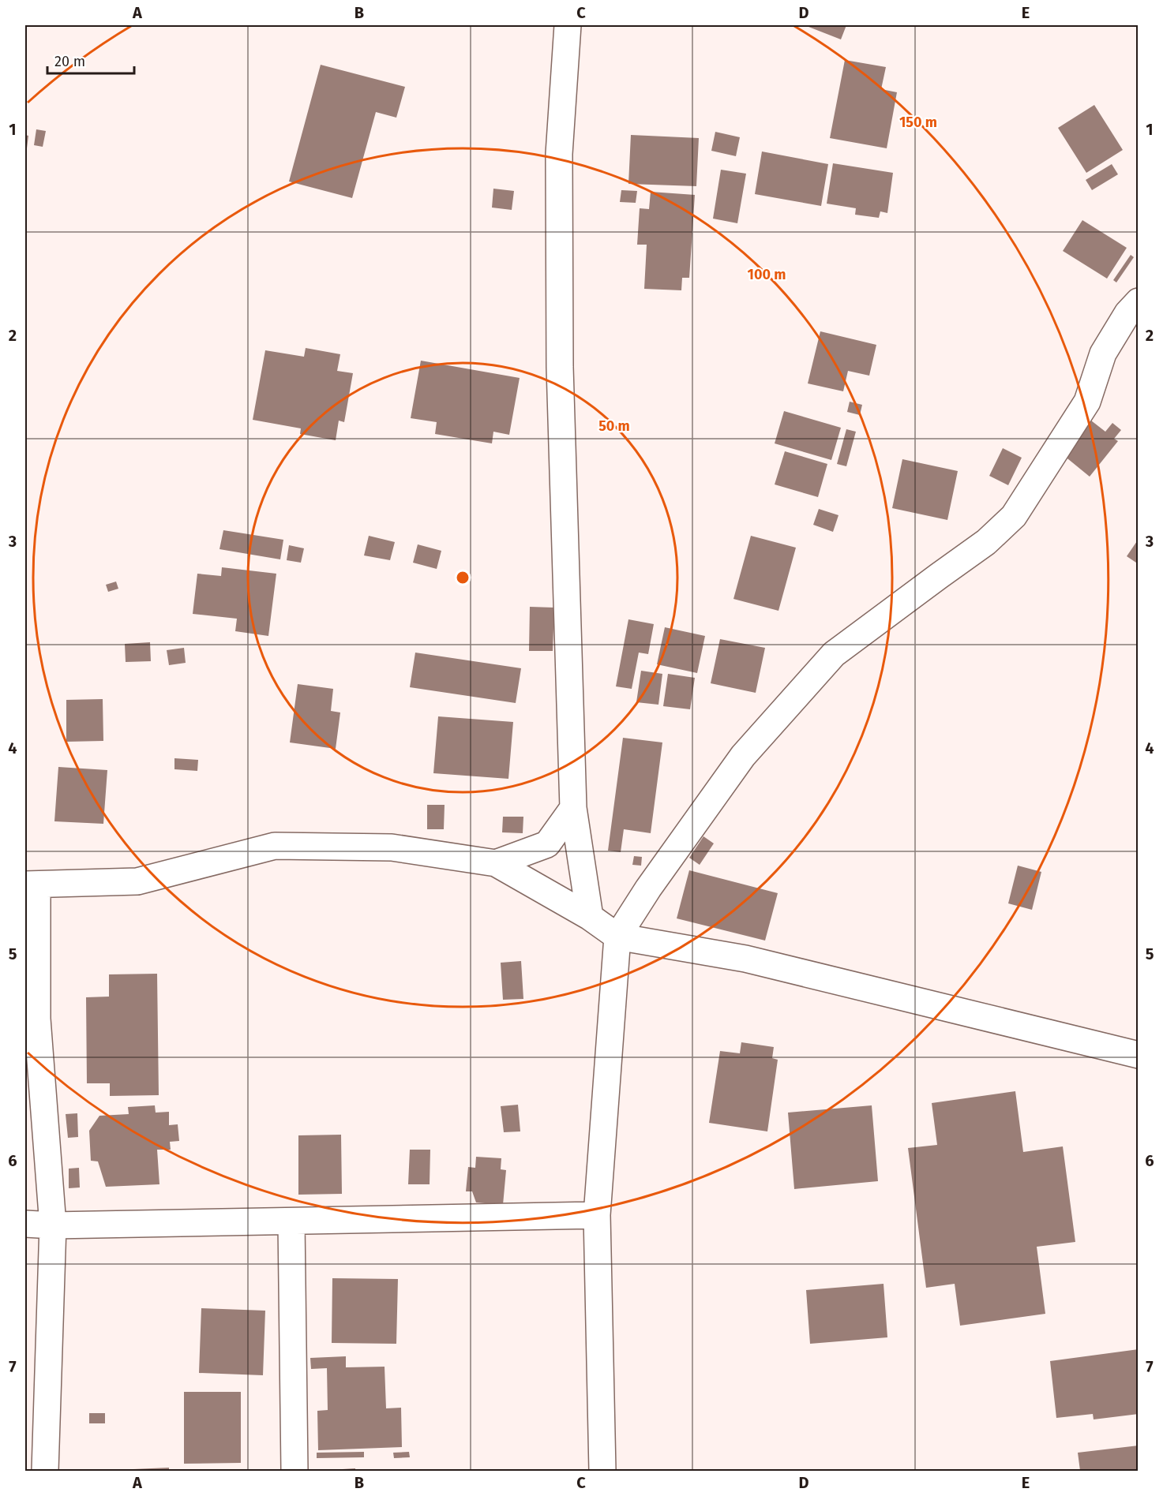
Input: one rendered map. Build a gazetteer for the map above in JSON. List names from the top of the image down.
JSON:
{
  "scale_bar": "20 m",
  "grid": {
    "columns": [
      "A",
      "B",
      "C",
      "D",
      "E"
    ],
    "rows": [
      "1",
      "2",
      "3",
      "4",
      "5",
      "6",
      "7"
    ]
  },
  "rings": ["150 m", "100 m", "50 m"]
}
